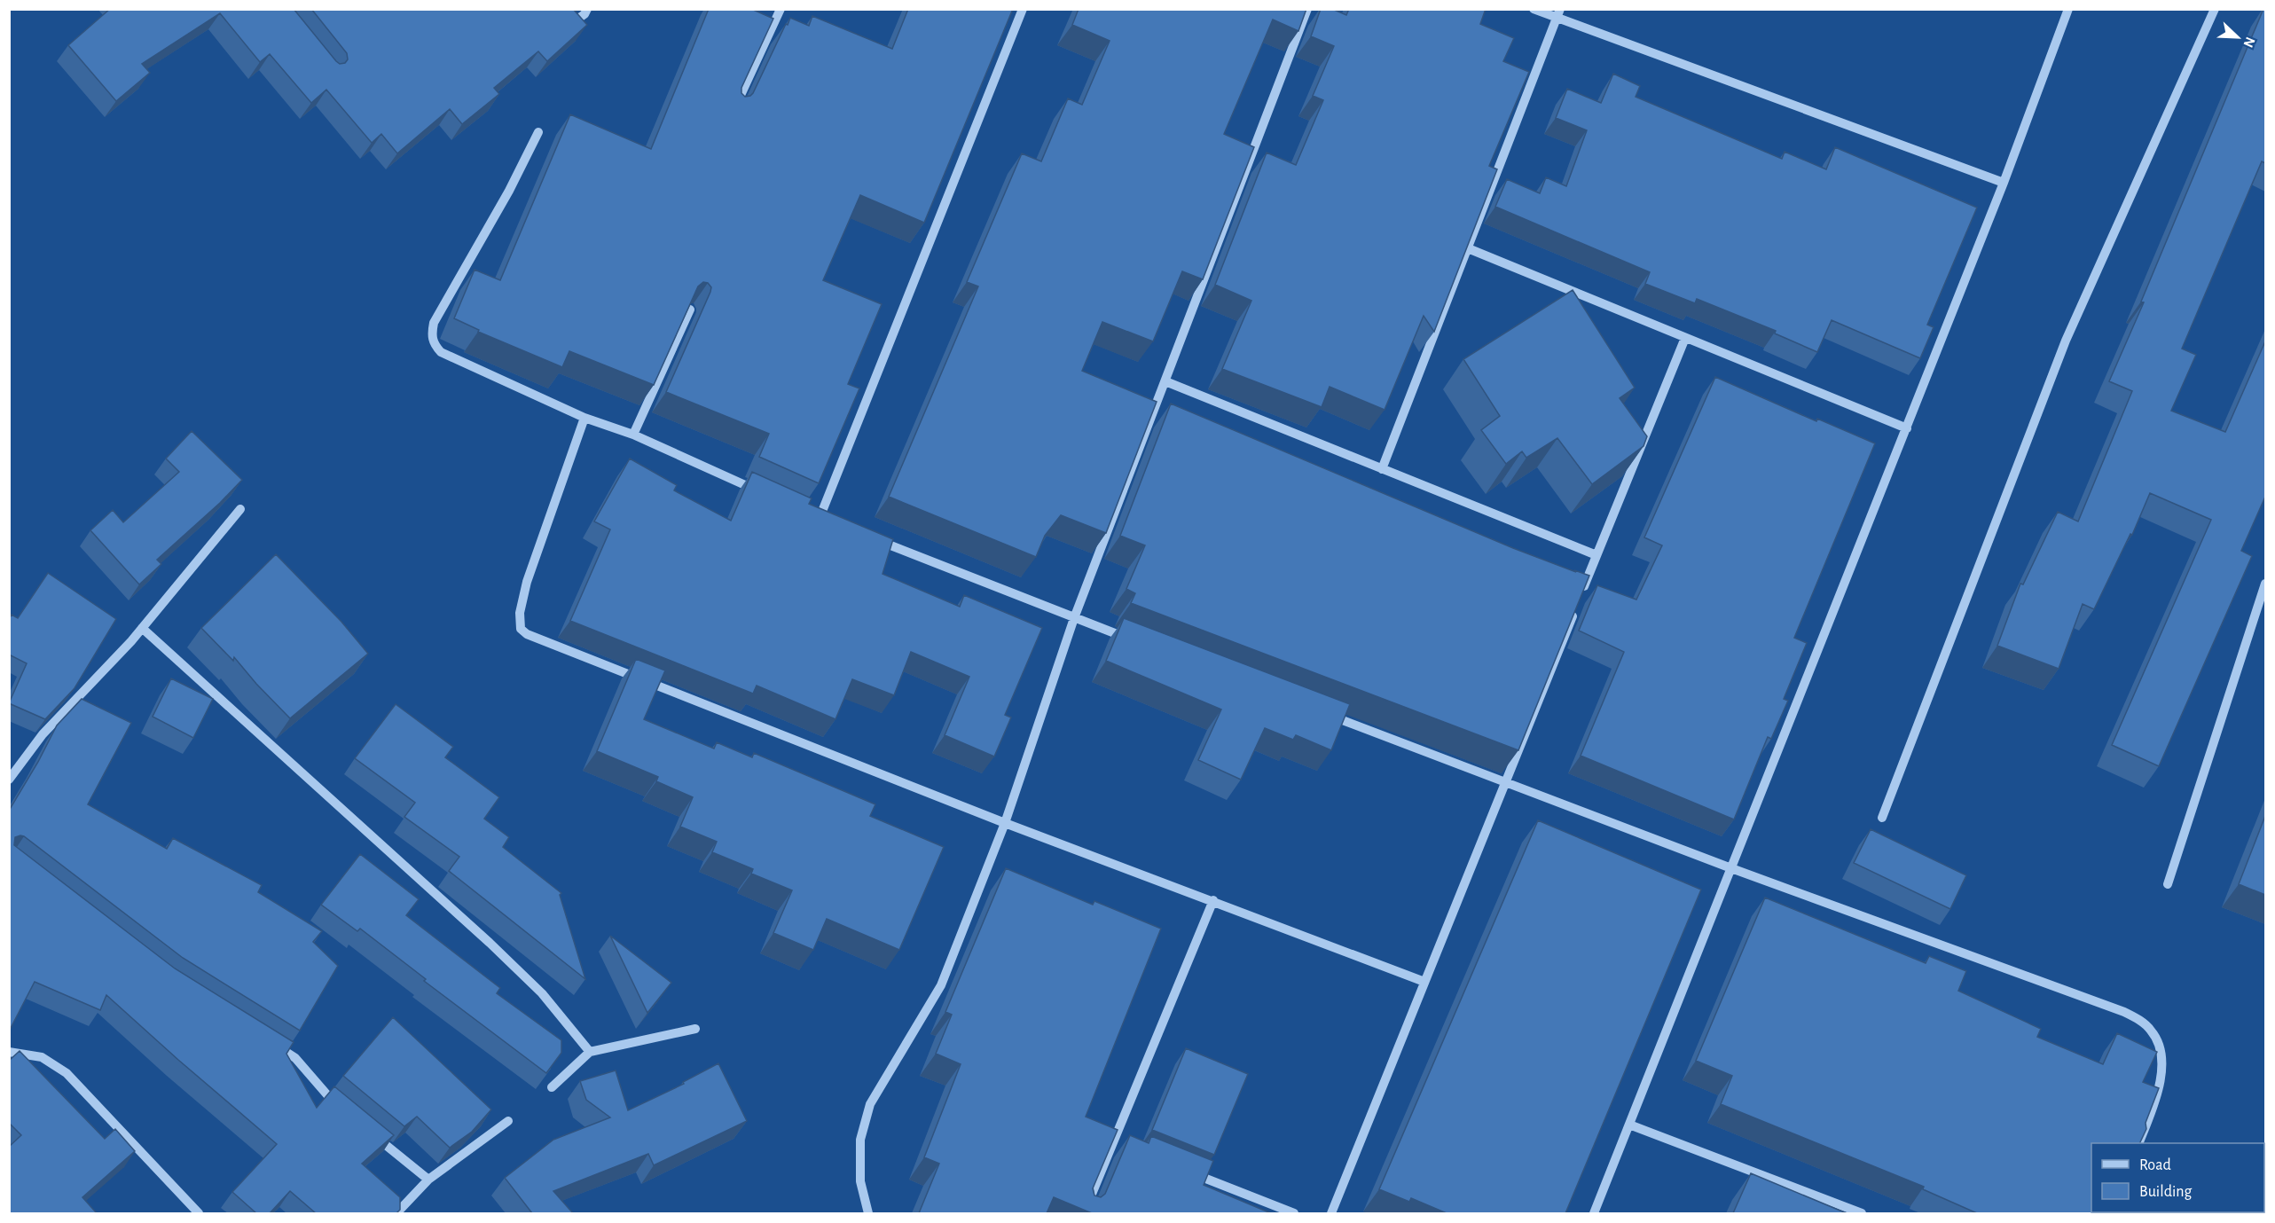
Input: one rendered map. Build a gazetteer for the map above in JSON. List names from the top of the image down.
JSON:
{
  "legend": ["Road", "Building"],
  "north": "bottom right"
}
